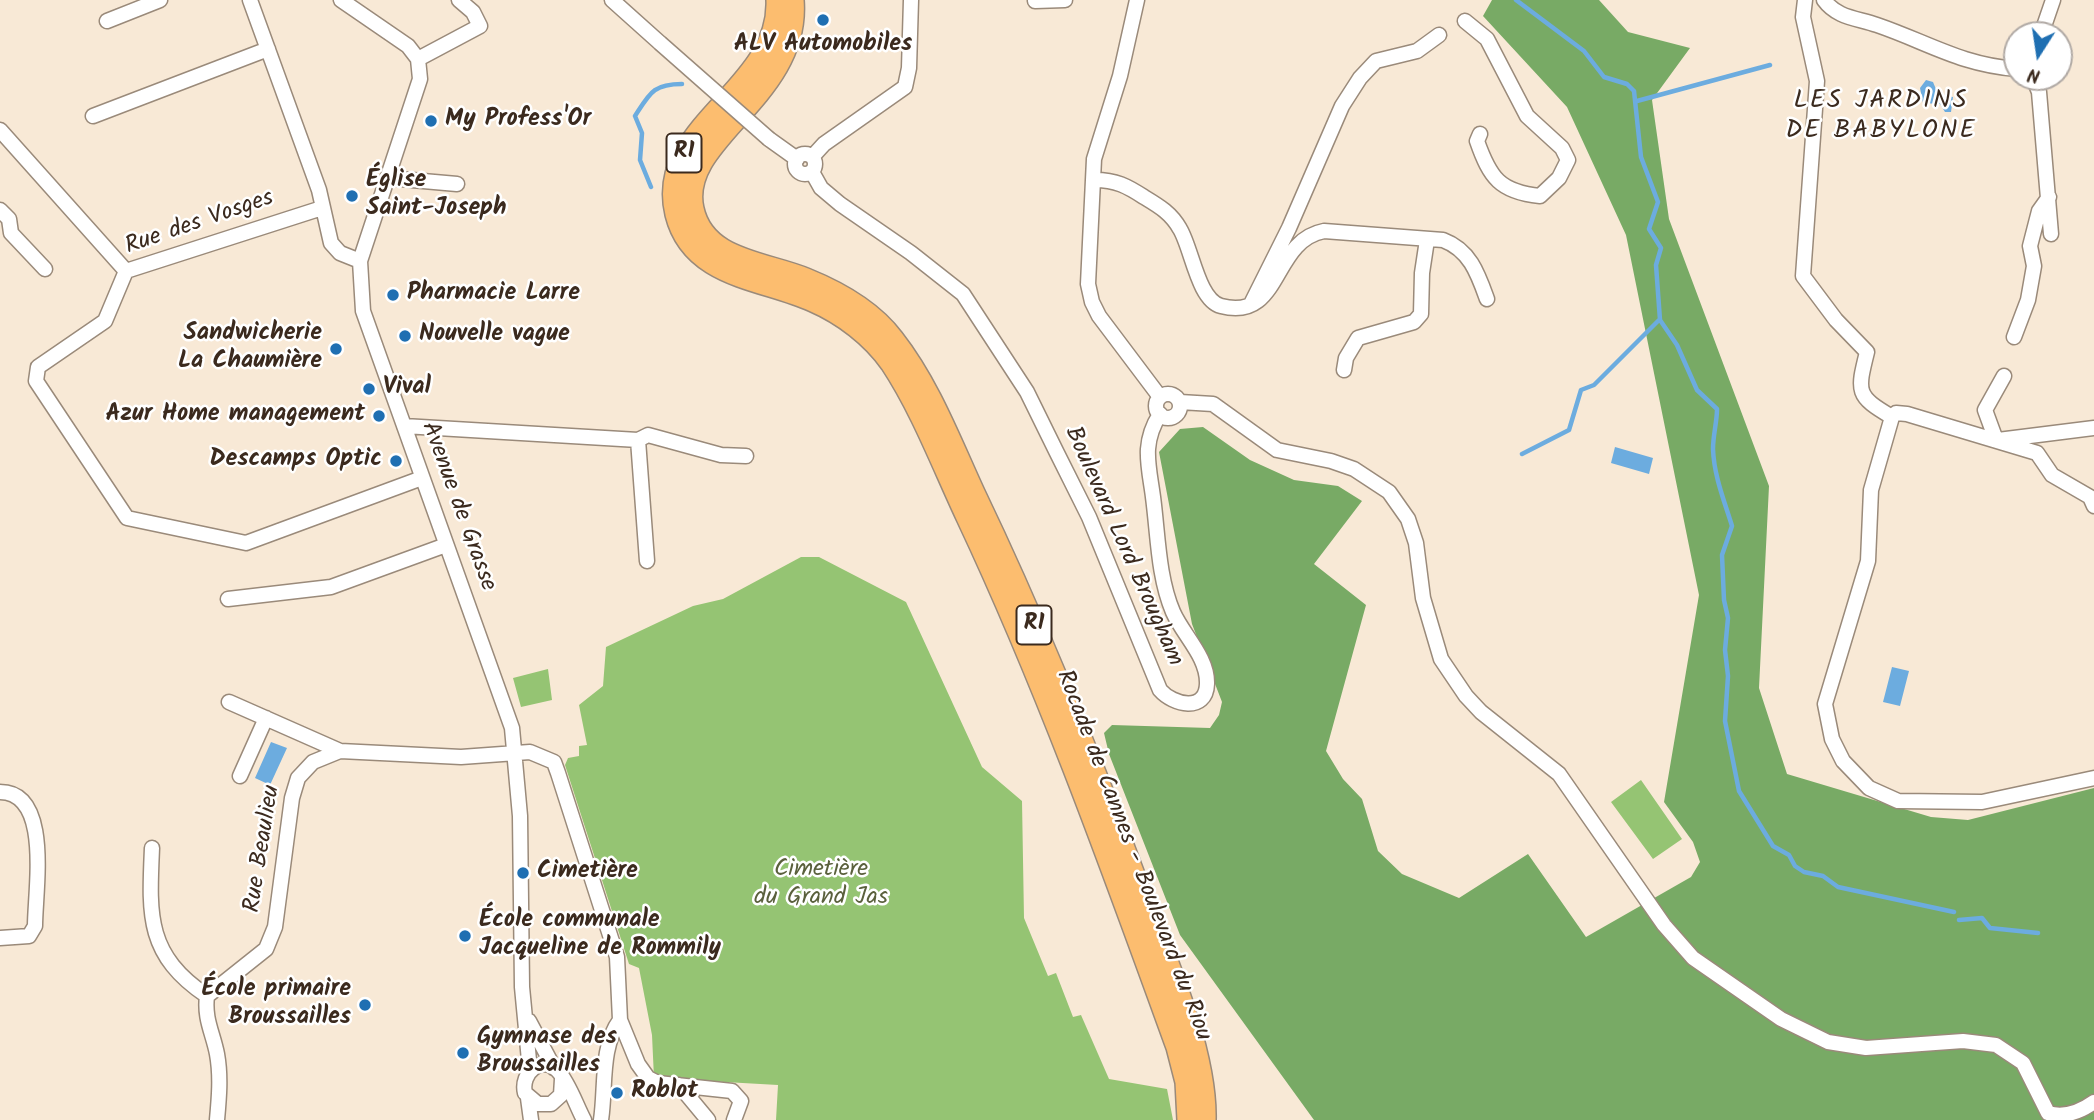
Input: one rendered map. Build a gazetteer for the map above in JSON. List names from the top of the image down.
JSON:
{
  "streets": {
    "highway": ["R1", "Rocade de Cannes - Boulevard du Riou"],
    "street": [
      "Rue des Vosges",
      "Avenue de Grasse",
      "Boulevard Lord Brougham",
      "Rue Beaulieu"
    ]
  },
  "crossings": [
    ["Rue des Vosges", "Avenue de Grasse"],
    ["Avenue de Grasse", "Rue Beaulieu"]
  ],
  "districts": ["LES JARDINS DE BABYLONE"],
  "parks": ["Cimetière du Grand Jas"],
  "places": [
    "ALV Automobiles",
    "My Profess'Or",
    "Église Saint-Joseph",
    "Pharmacie Larre",
    "Nouvelle vague",
    "Sandwicherie La Chaumière",
    "Vival",
    "Azur Home management",
    "Descamps Optic",
    "Cimetière",
    "École communale Jacqueline de Rommily",
    "École primaire Broussailles",
    "Gymnase des Broussailles",
    "Roblot"
  ],
  "north": "bottom"
}
